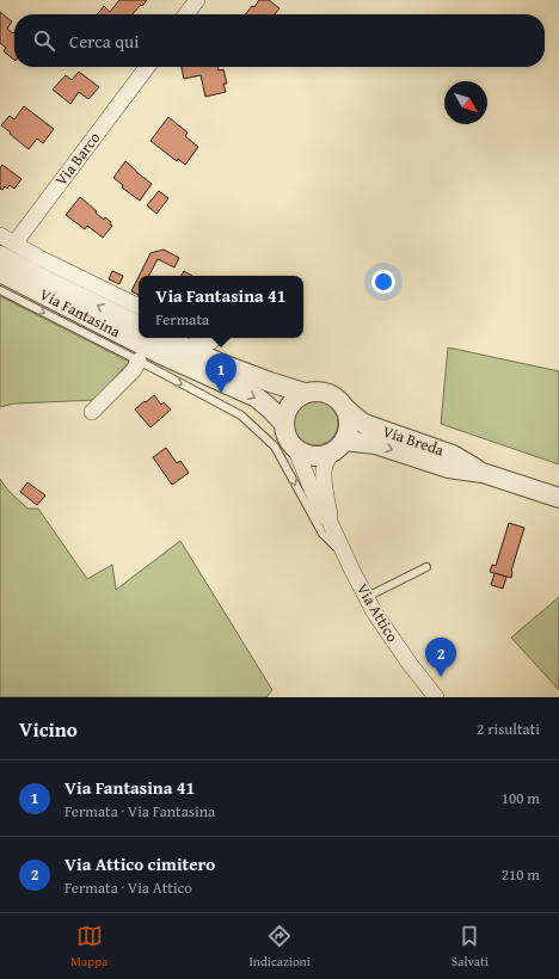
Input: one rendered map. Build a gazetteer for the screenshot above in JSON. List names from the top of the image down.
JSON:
{
  "streets": {
    "street": [
      "Via Barco",
      "Via Fantasina",
      "Via Breda",
      "Via Attico"
    ]
  },
  "crossings": [
    ["Via Barco", "Via Fantasina"],
    ["Via Fantasina", "Via Breda"],
    ["Via Fantasina", "Via Attico"],
    ["Via Breda", "Via Attico"]
  ],
  "north": "bottom right",
  "page": {
    "search": "Cerca qui",
    "popup": ["Via Fantasina 41", "Fermata"],
    "pins": ["1", "2"],
    "heading": ["Vicino", "2 risultati"],
    "list": [
      {
        "mark": "1",
        "name": "Via Fantasina 41",
        "note": "Fermata · Via Fantasina",
        "value": "100 m"
      },
      {
        "mark": "2",
        "name": "Via Attico cimitero",
        "note": "Fermata · Via Attico",
        "value": "210 m"
      }
    ],
    "nav": ["Mappa", "Indicazioni", "Salvati"]
  }
}
